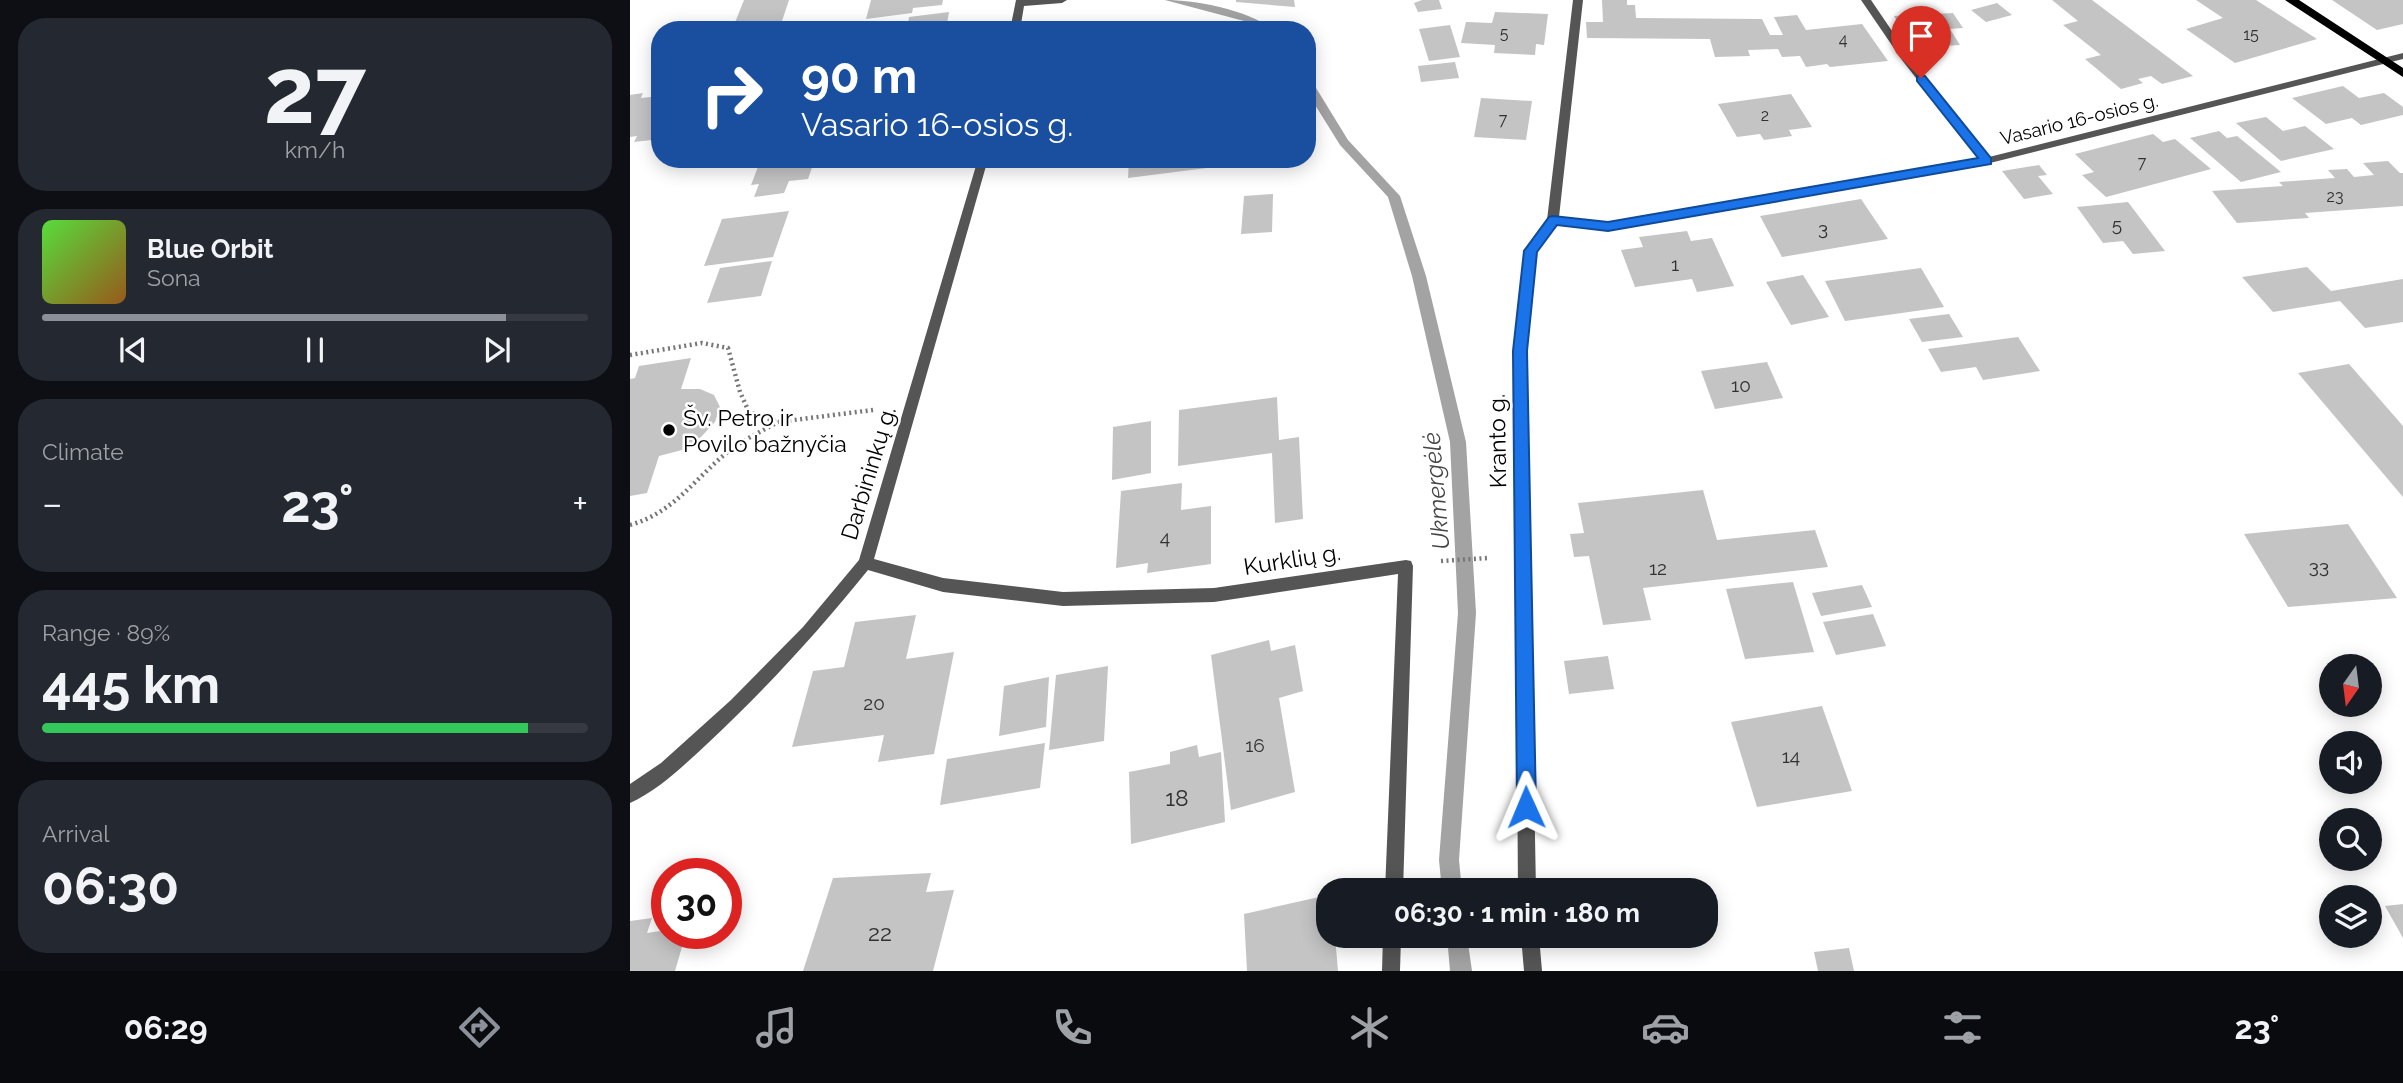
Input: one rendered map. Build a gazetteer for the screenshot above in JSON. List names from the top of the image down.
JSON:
{
  "streets": {
    "street": [
      "Vasario 16-osios g.",
      "Kranto g.",
      "Darbininkų g.",
      "Kurklių g."
    ]
  },
  "crossings": [
    ["Vasario 16-osios g.", "Kranto g."],
    ["Darbininkų g.", "Kurklių g."]
  ],
  "water": ["Ukmergėlė"],
  "places": ["Šv. Petro ir Povilo bažnyčia"],
  "house_numbers": [
    "5",
    "15",
    "4",
    "2",
    "7",
    "7",
    "23",
    "5",
    "3",
    "1",
    "10",
    "4",
    "33",
    "12",
    "20",
    "16",
    "14",
    "18",
    "22"
  ],
  "north": "bottom",
  "page": {
    "tile": [
      ["27", "km/h"],
      "Climate",
      ["Range · 89%", "445 km"],
      ["Arrival", "06:30"]
    ],
    "turn": ["90 m", "Vasario 16-osios g."],
    "song": ["Blue Orbit", "Sona"],
    "heat": ["−", "23°", "+"],
    "limit": "30",
    "trip": "06:30 · 1 min · 180 m",
    "tabs": ["06:29", "23°"]
  }
}
